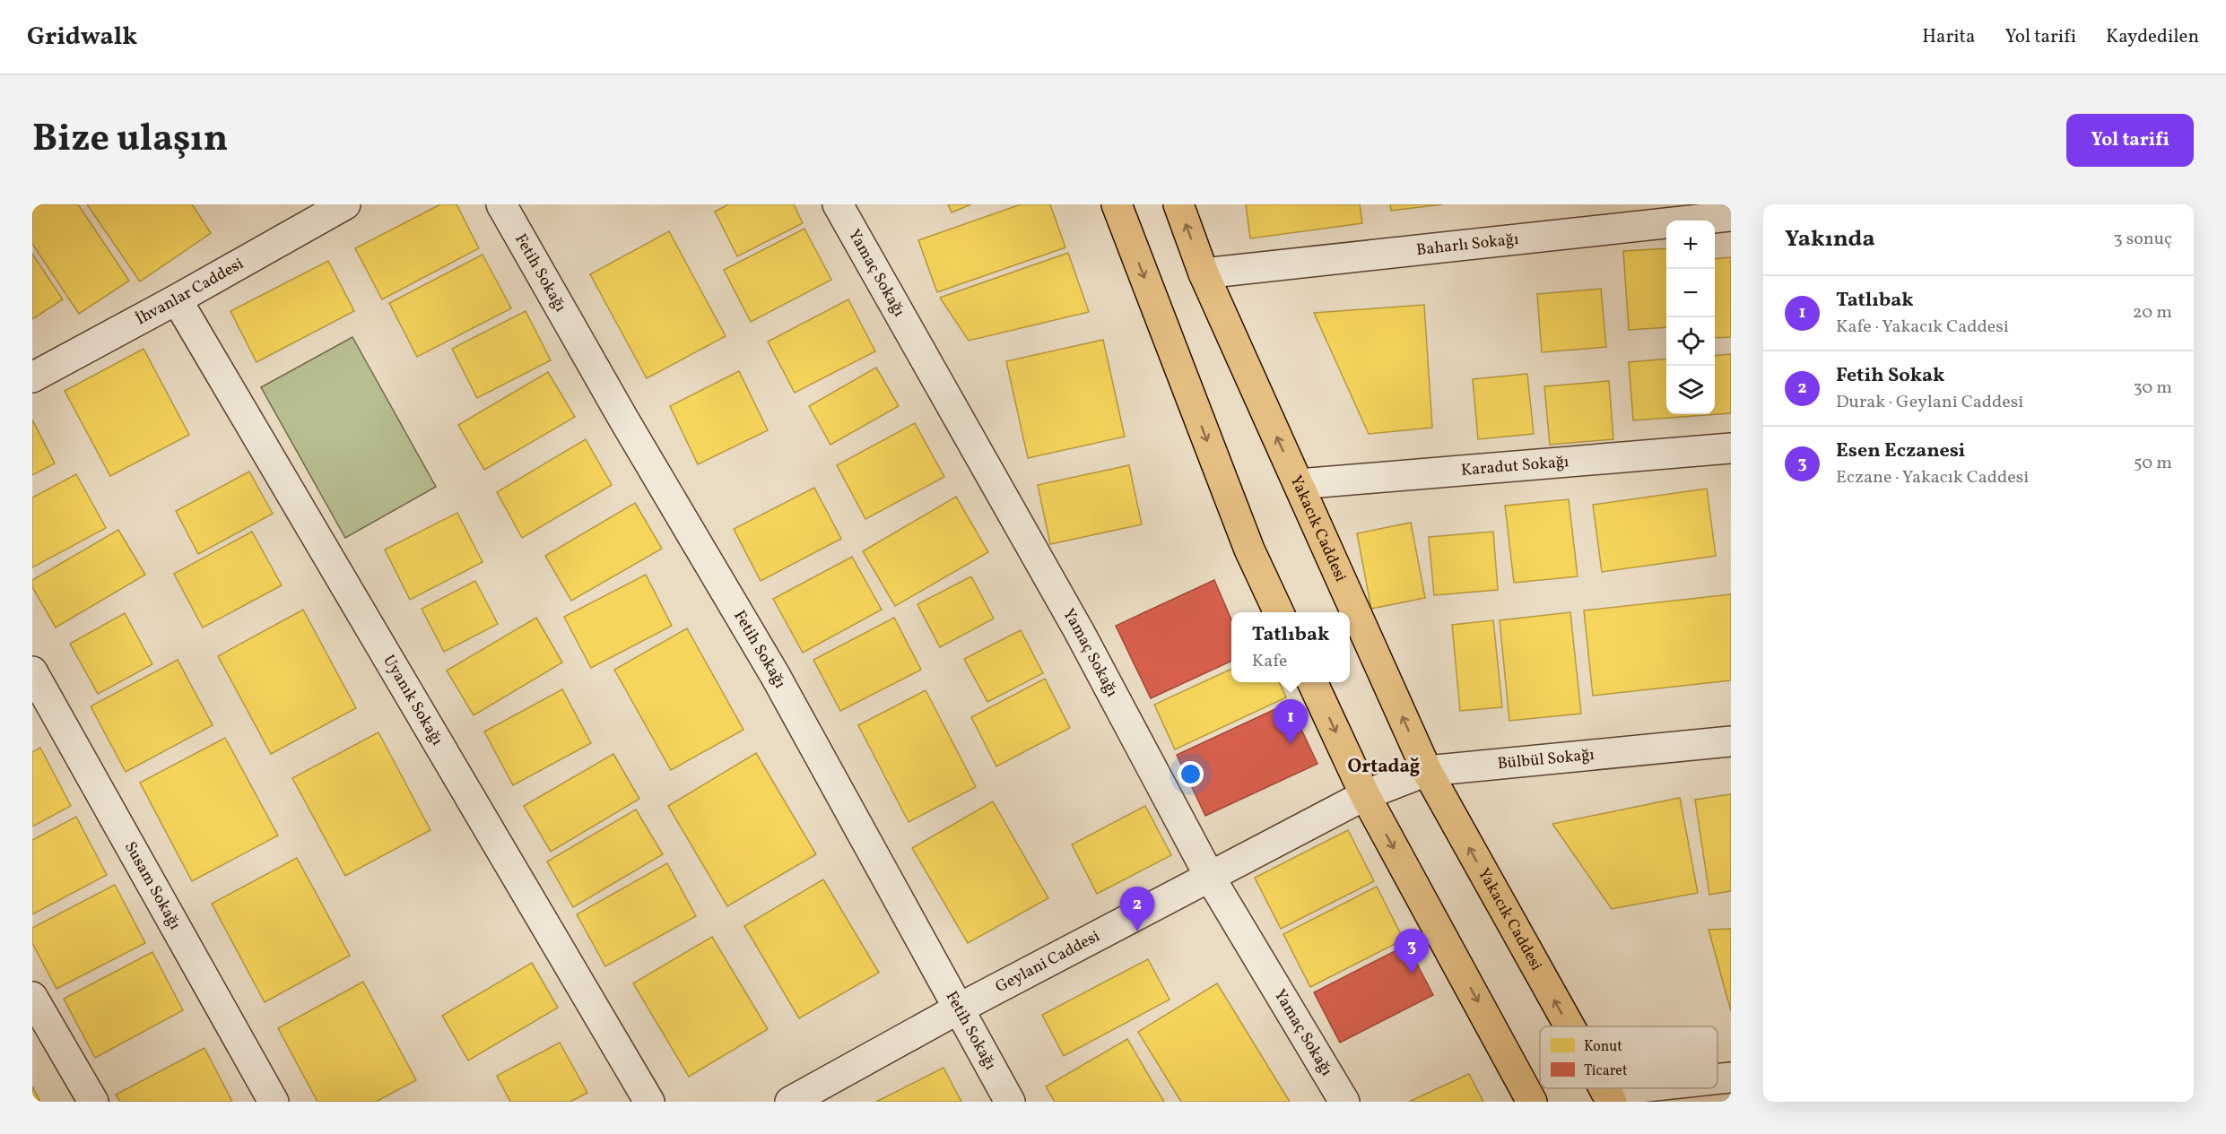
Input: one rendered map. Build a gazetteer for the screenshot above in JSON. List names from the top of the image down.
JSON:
{
  "streets": {
    "main road": ["Yakacık Caddesi"],
    "street": [
      "Baharlı Sokağı",
      "Yamaç Sokağı",
      "Fetih Sokağı",
      "İhvanlar Caddesi",
      "Karadut Sokağı",
      "Uyanık Sokağı",
      "Bülbül Sokağı",
      "Susam Sokağı",
      "Geylani Caddesi"
    ]
  },
  "crossings": [
    ["Baharlı Sokağı", "Yakacık Caddesi"],
    ["Yamaç Sokağı", "Geylani Caddesi"],
    ["Fetih Sokağı", "Geylani Caddesi"],
    ["İhvanlar Caddesi", "Uyanık Sokağı"],
    ["Karadut Sokağı", "Yakacık Caddesi"],
    ["Yakacık Caddesi", "Bülbül Sokağı"],
    ["Bülbül Sokağı", "Geylani Caddesi"]
  ],
  "districts": ["Ortadağ"],
  "legend": ["Konut", "Ticaret"],
  "page": {
    "header": "Gridwalk",
    "nav": ["Harita", "Yol tarifi", "Kaydedilen"],
    "title": "Bize ulaşın",
    "buttons": "Yol tarifi",
    "heading": ["Yakında", "3 sonuç"],
    "map_buttons": ["+", "−"],
    "list": [
      {
        "mark": "1",
        "name": "Tatlıbak",
        "note": "Kafe · Yakacık Caddesi",
        "value": "20 m"
      },
      {
        "mark": "2",
        "name": "Fetih Sokak",
        "note": "Durak · Geylani Caddesi",
        "value": "30 m"
      },
      {
        "mark": "3",
        "name": "Esen Eczanesi",
        "note": "Eczane · Yakacık Caddesi",
        "value": "50 m"
      }
    ],
    "popup": ["Tatlıbak", "Kafe"],
    "pins": ["1", "2", "3"]
  }
}
